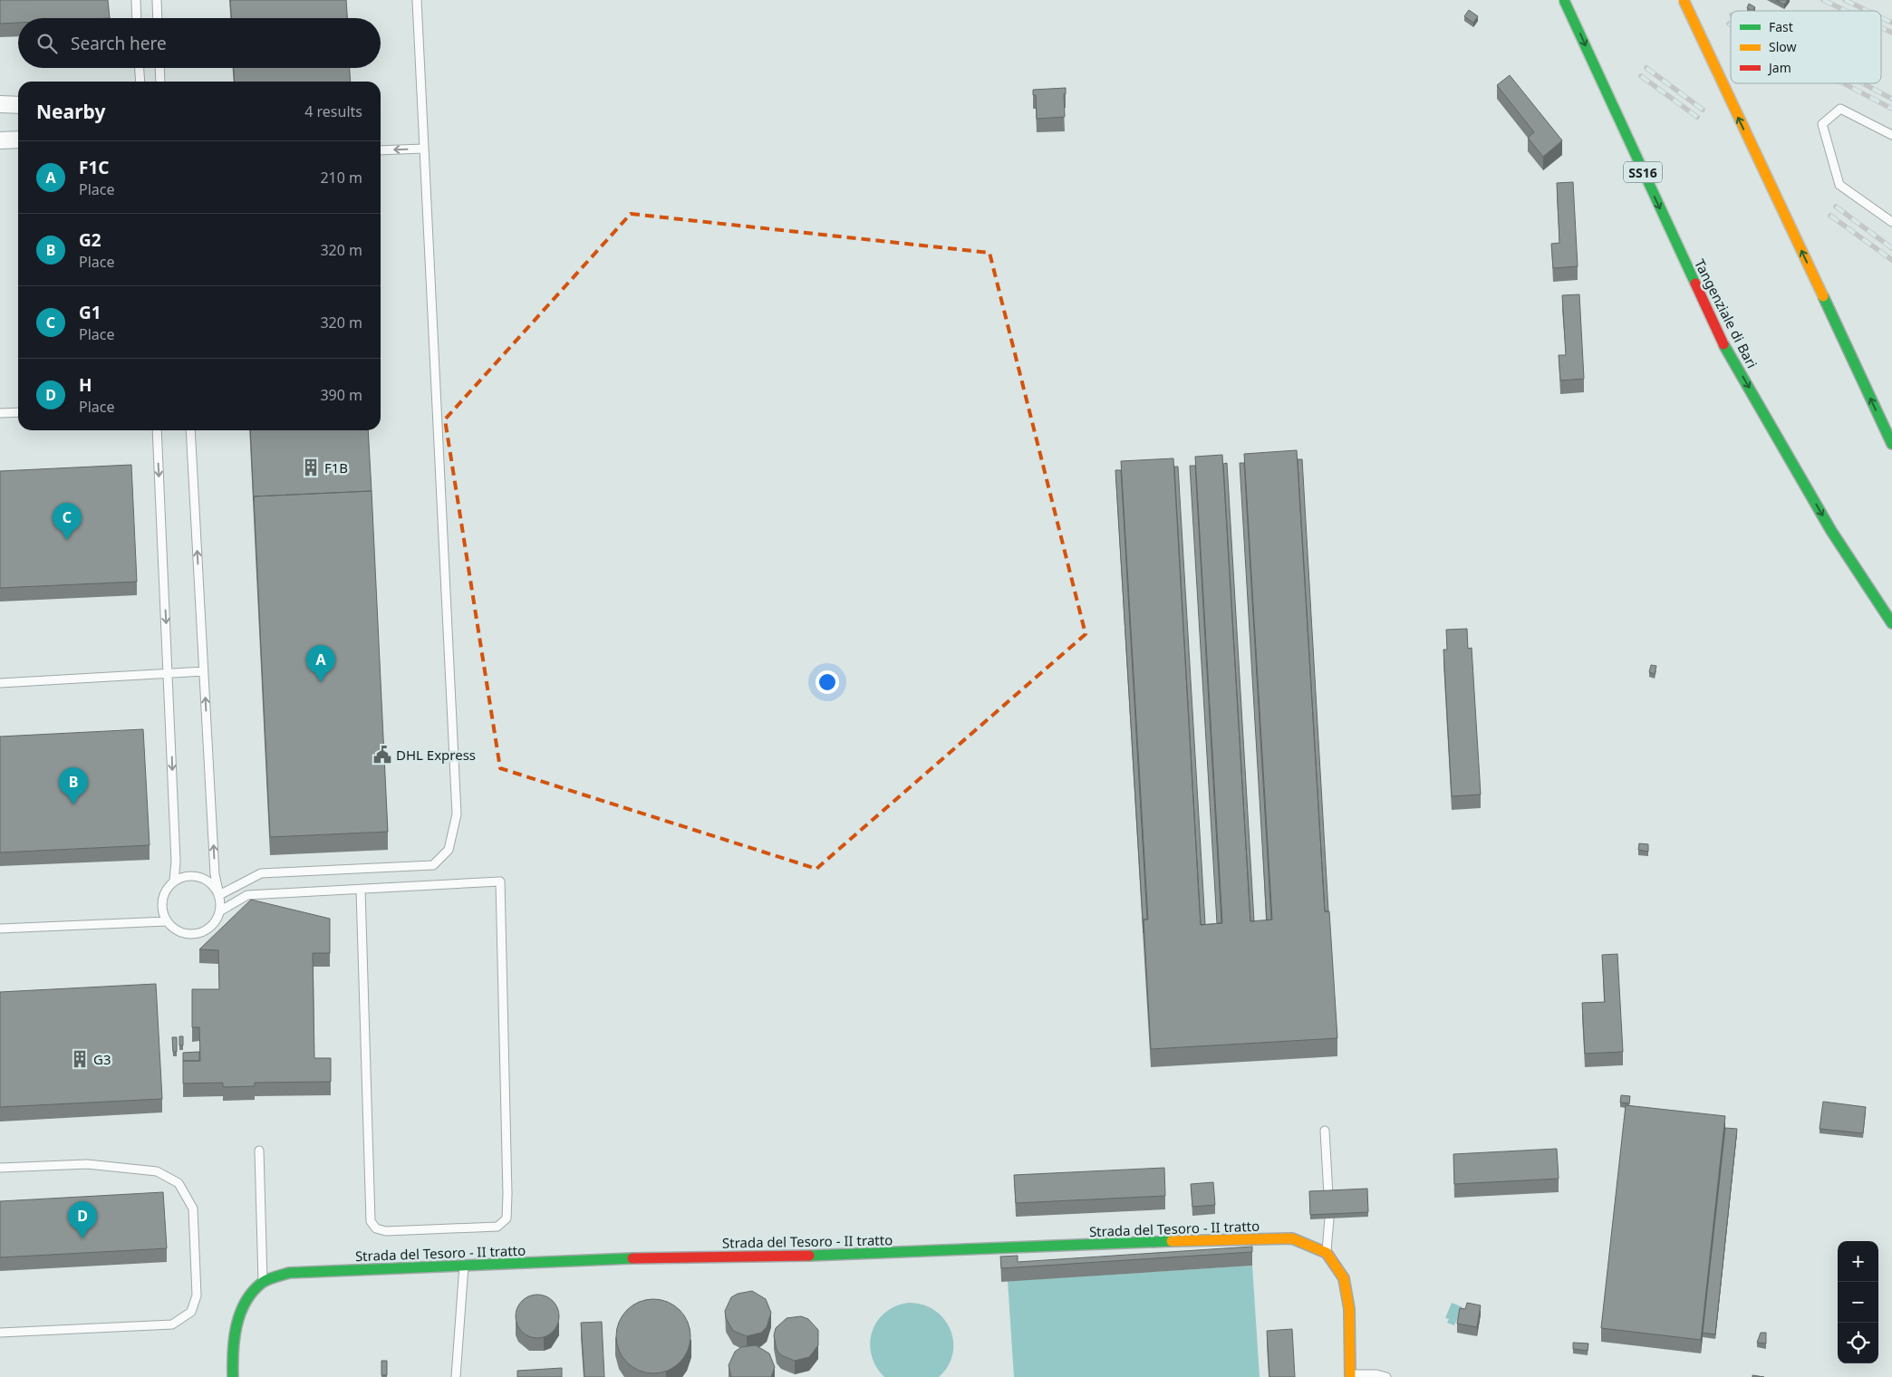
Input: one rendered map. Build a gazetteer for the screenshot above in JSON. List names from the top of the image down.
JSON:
{
  "streets": {
    "main road": ["SS16", "Tangenziale di Bari", "Strada del Tesoro - II tratto"]
  },
  "one_way": ["Tangenziale di Bari"],
  "places": {
    "building": ["F1B", "G3"],
    "public building": ["DHL Express"]
  },
  "legend": ["Fast", "Slow", "Jam"],
  "page": {
    "search": "Search here",
    "heading": ["Nearby", "4 results"],
    "list": [
      {
        "mark": "A",
        "name": "F1C",
        "note": "Place",
        "value": "210 m"
      },
      {
        "mark": "B",
        "name": "G2",
        "note": "Place",
        "value": "320 m"
      },
      {
        "mark": "C",
        "name": "G1",
        "note": "Place",
        "value": "320 m"
      },
      {
        "mark": "D",
        "name": "H",
        "note": "Place",
        "value": "390 m"
      }
    ],
    "pins": [
      "C",
      "A",
      "B",
      "D"
    ],
    "map_buttons": ["+", "−"]
  }
}
